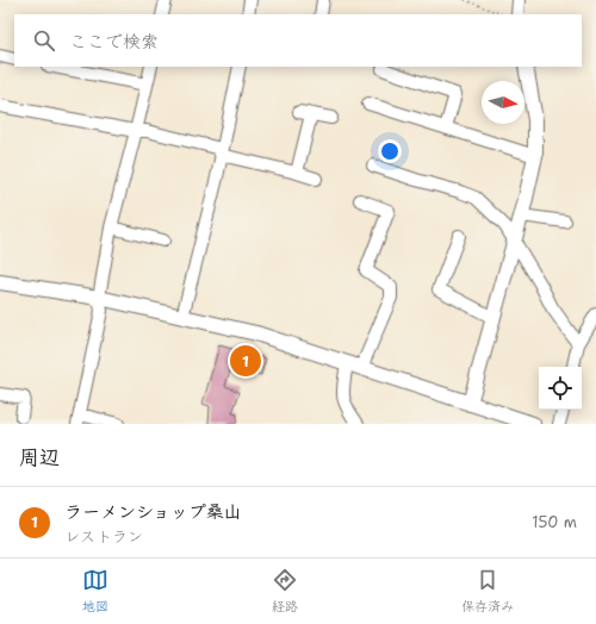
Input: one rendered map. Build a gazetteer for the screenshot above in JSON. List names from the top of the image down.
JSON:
{
  "north": "right",
  "page": {
    "search": "ここで検索",
    "pins": "1",
    "heading": "周辺",
    "list": [
      {
        "mark": "1",
        "name": "ラーメンショップ桑山",
        "note": "レストラン",
        "value": "150 m"
      }
    ],
    "nav": ["地図", "経路", "保存済み"]
  }
}
